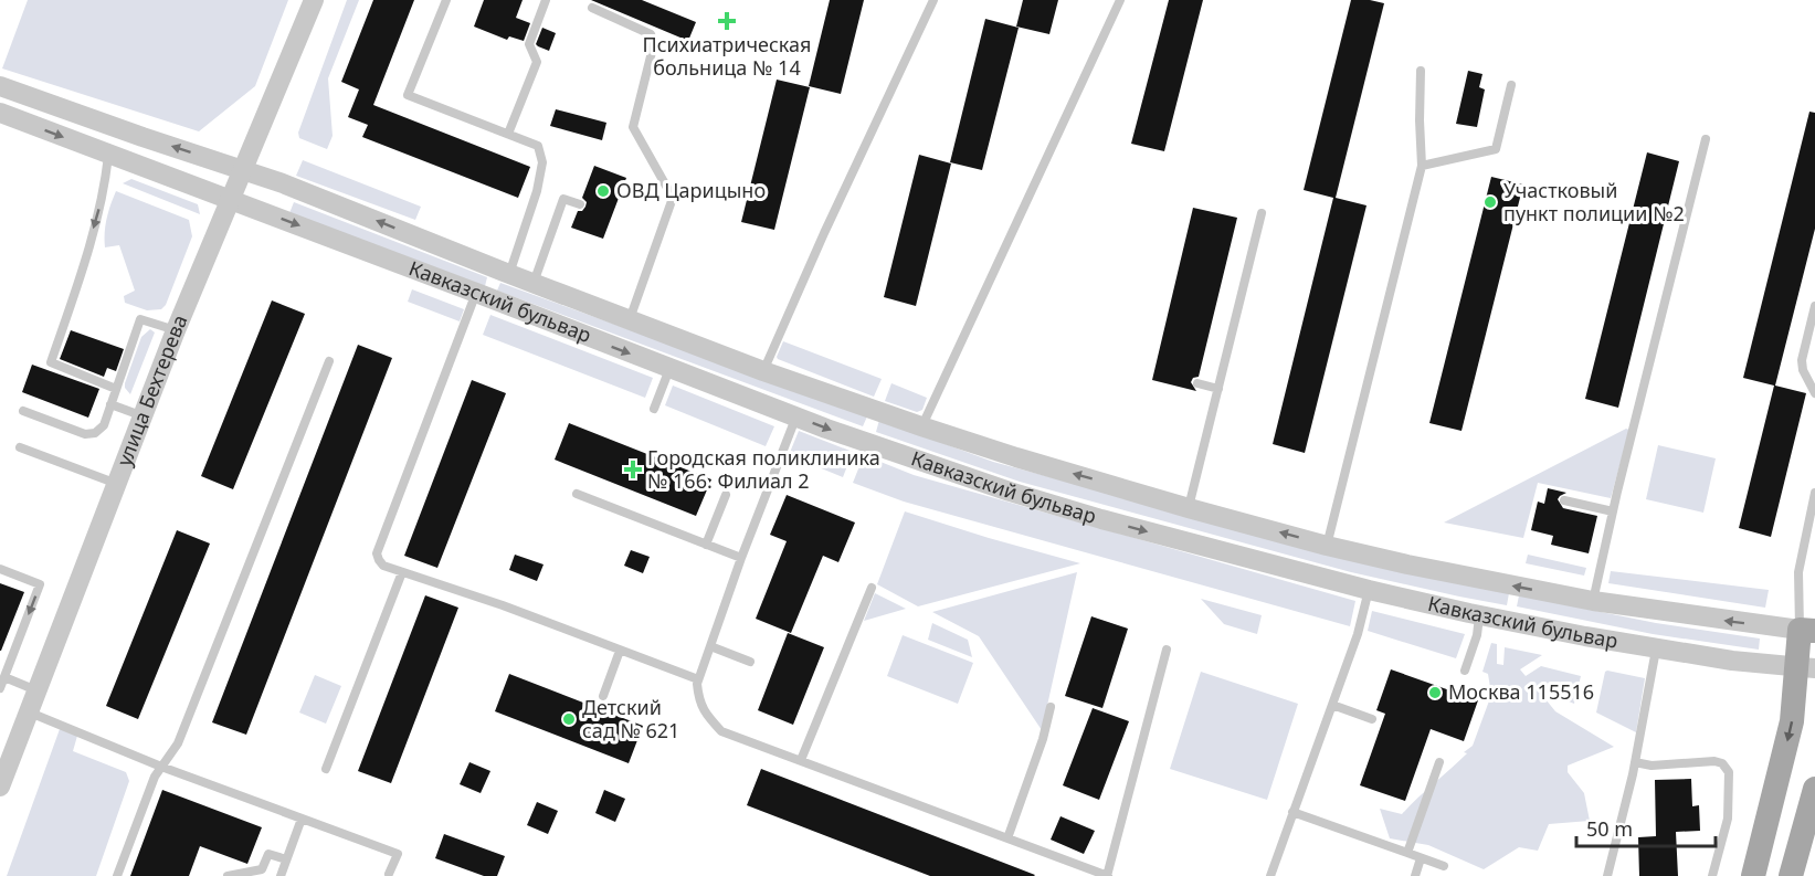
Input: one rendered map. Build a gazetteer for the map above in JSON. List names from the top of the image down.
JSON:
{
  "streets": {
    "street": ["Кавказский бульвар", "улица Бехтерева"]
  },
  "crossings": [
    ["Кавказский бульвар", "улица Бехтерева"]
  ],
  "places": {
    "health": ["Психиатрическая больница № 14", "Городская поликлиника № 166. Филиал 2"],
    "other": [
      "ОВД Царицыно",
      "Участковый пункт полиции №2",
      "Москва 115516",
      "Детский сад № 621"
    ]
  },
  "scale_bar": "50 m"
}
